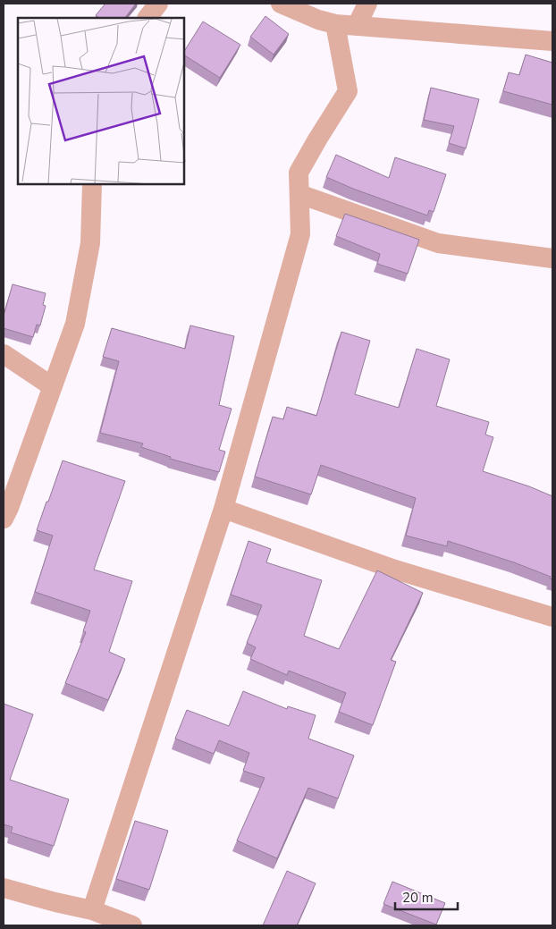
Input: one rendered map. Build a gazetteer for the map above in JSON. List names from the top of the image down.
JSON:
{
  "scale_bar": "20 m"
}
